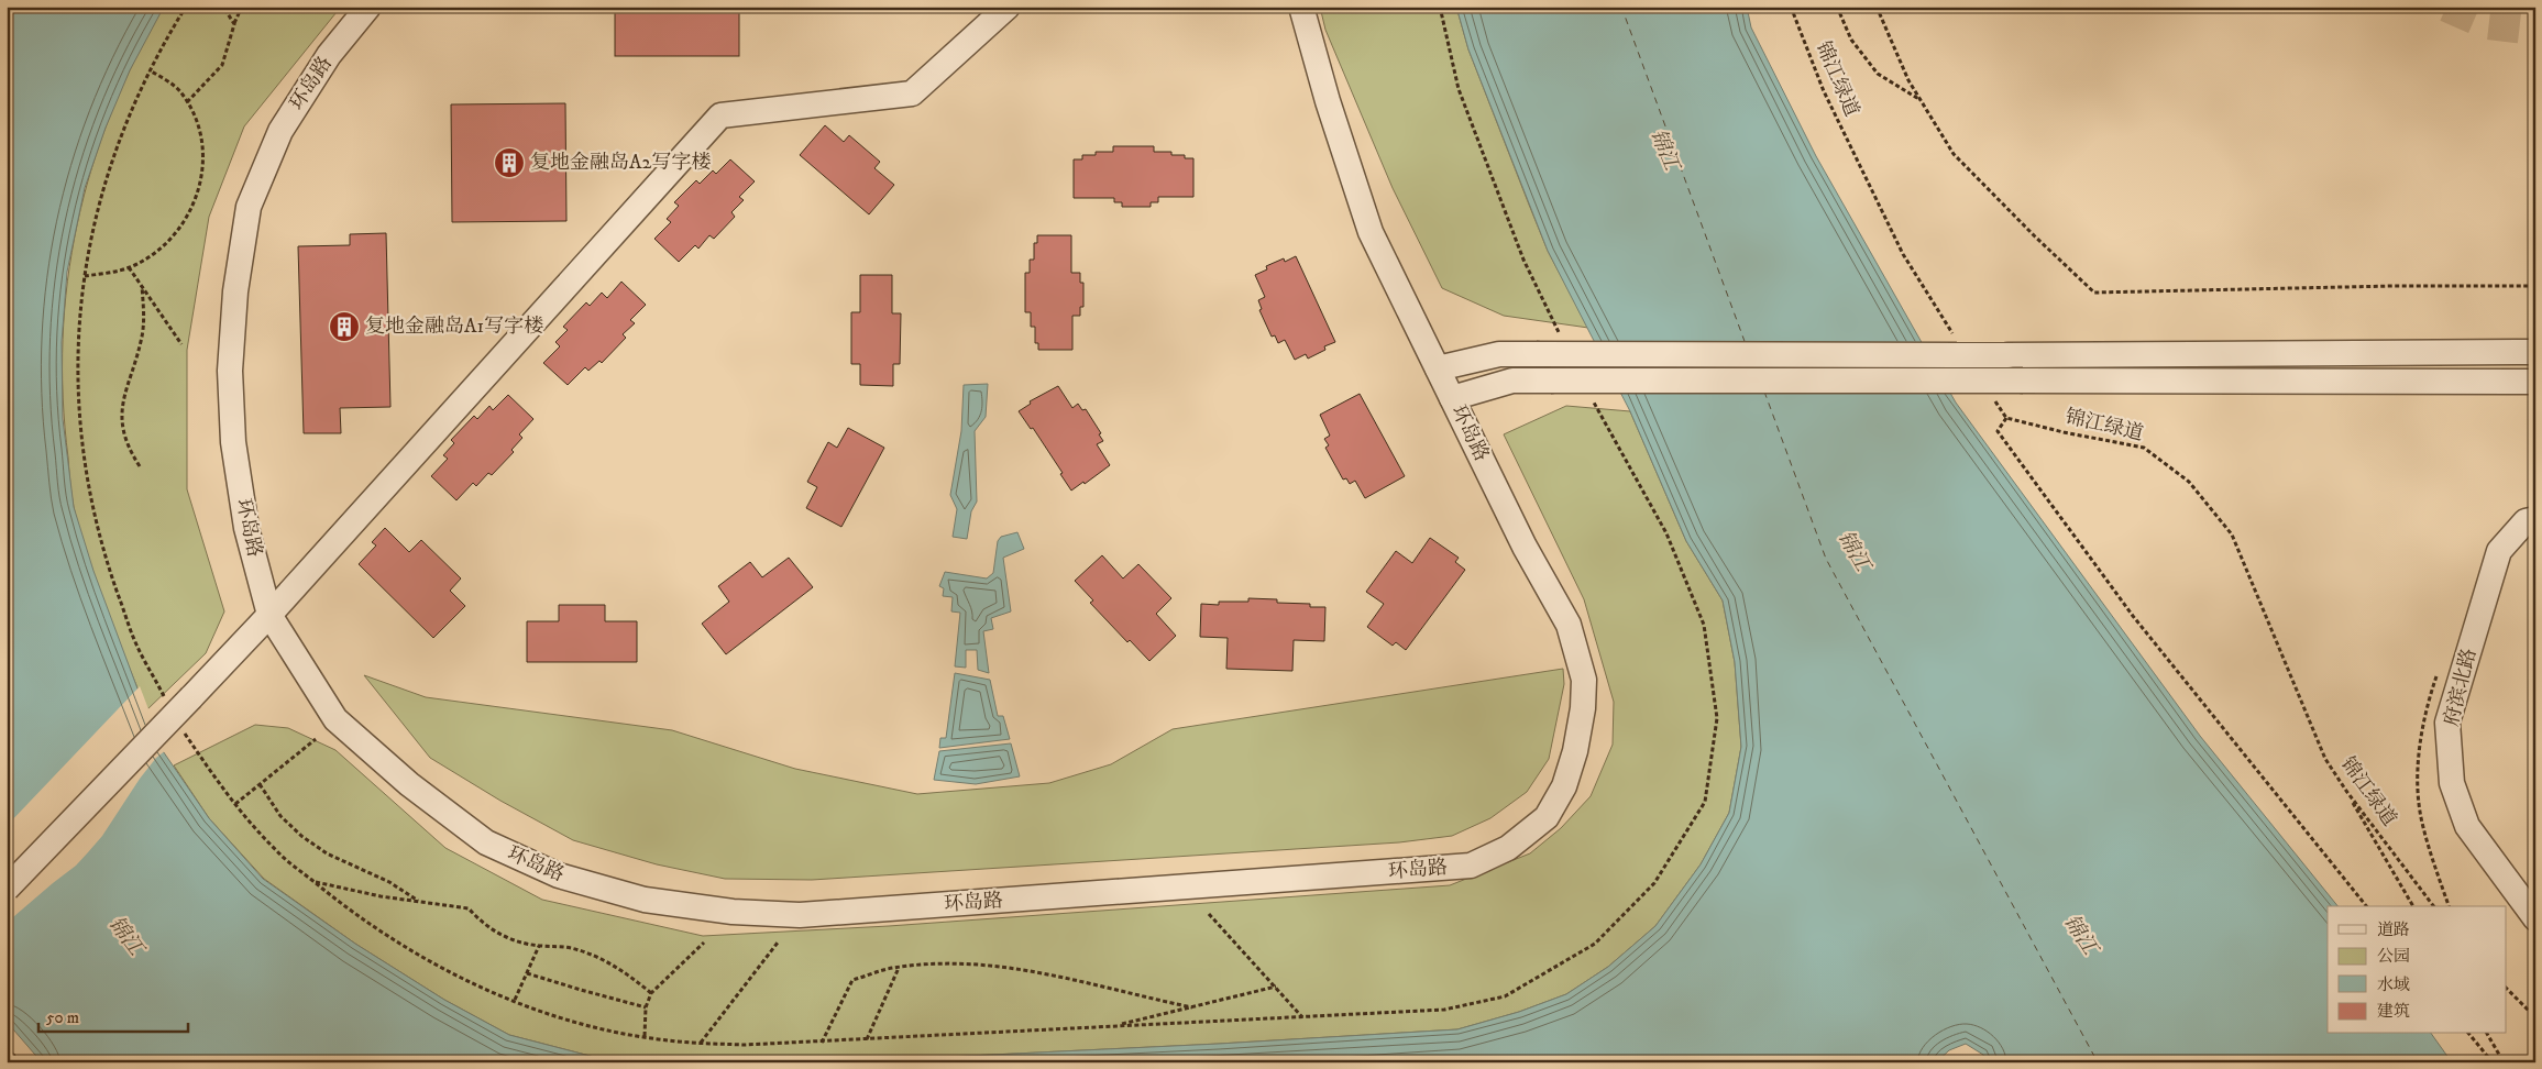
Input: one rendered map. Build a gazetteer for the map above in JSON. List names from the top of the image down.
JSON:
{
  "streets": {
    "street": ["环岛路", "府滨北路"],
    "path": ["锦江绿道"]
  },
  "water": ["锦江"],
  "places": {
    "building": ["复地金融岛A2写字楼", "复地金融岛A1写字楼"]
  },
  "legend": [
    "道路",
    "公园",
    "水域",
    "建筑"
  ],
  "scale_bar": "50 m"
}
